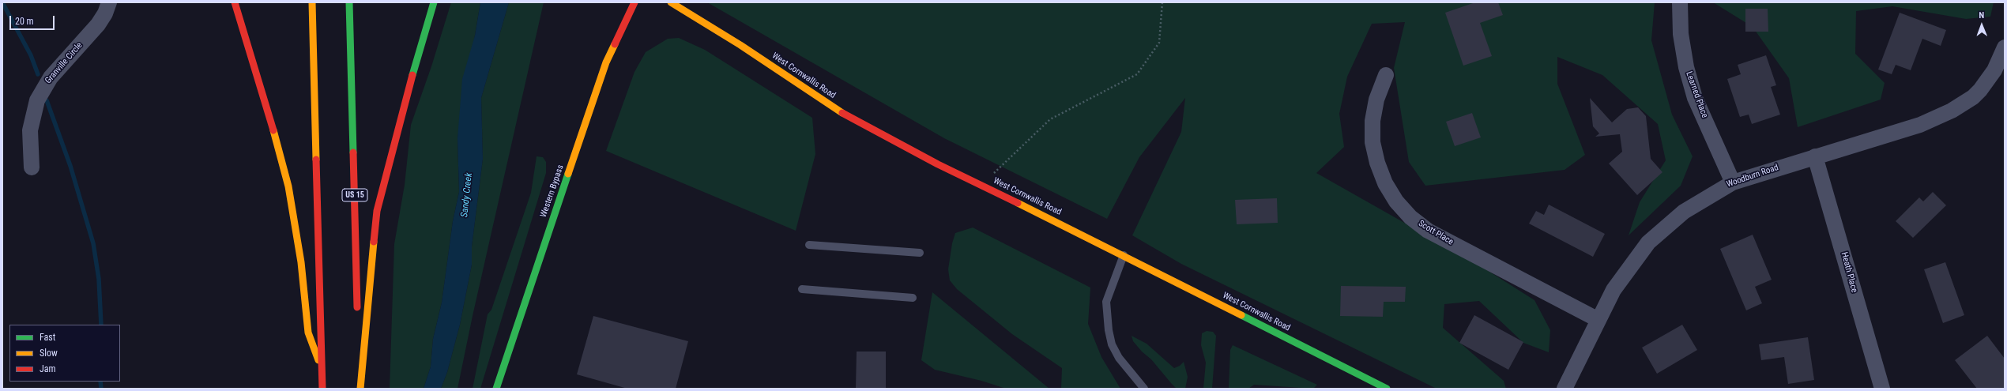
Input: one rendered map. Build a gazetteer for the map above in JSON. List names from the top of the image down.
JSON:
{
  "streets": {
    "main road": ["West Cornwallis Road", "Western Bypass", "US 15"],
    "street": [
      "Granville Circle",
      "Learned Place",
      "Woodburn Road",
      "Scott Place",
      "Heath Place"
    ]
  },
  "crossings": [
    ["Learned Place", "Woodburn Road"],
    ["Woodburn Road", "Scott Place"],
    ["Woodburn Road", "Heath Place"]
  ],
  "water": ["Sandy Creek"],
  "legend": ["Fast", "Slow", "Jam"],
  "scale_bar": "20 m",
  "north": "top"
}
